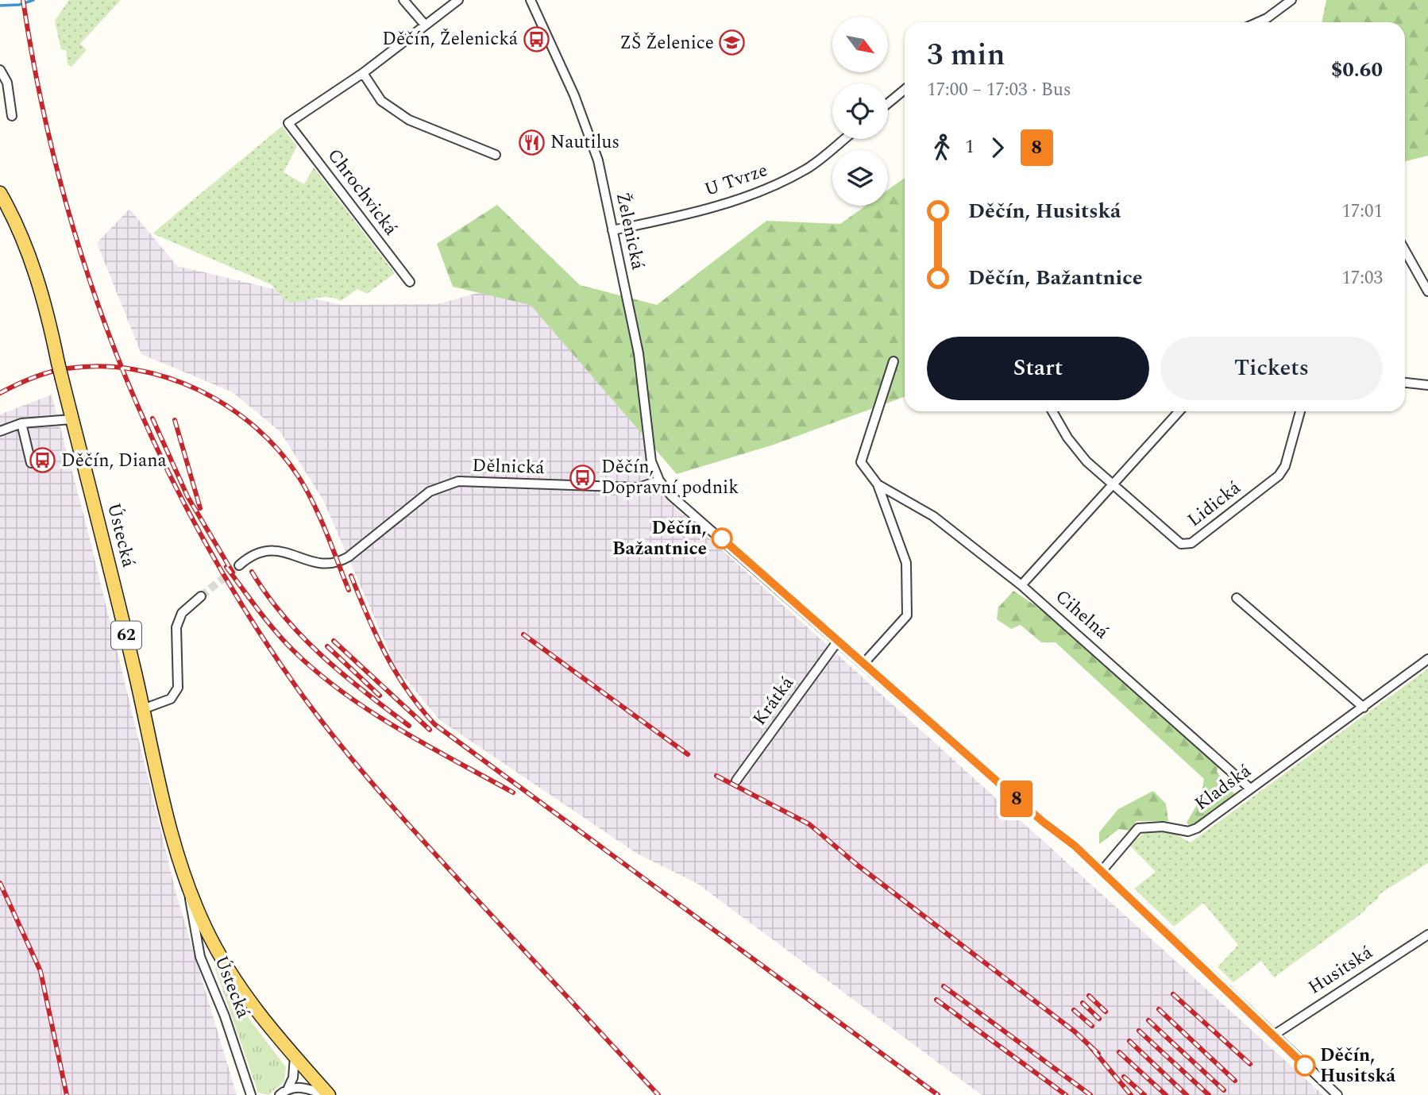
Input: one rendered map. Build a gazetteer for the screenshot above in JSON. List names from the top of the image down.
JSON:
{
  "streets": {
    "main road": ["Ústecká", "62"],
    "street": [
      "U Tvrze",
      "Chrochvická",
      "Želenická",
      "Dělnická",
      "Lidická",
      "Cihelná",
      "Krátká",
      "Kladská",
      "Husitská"
    ]
  },
  "crossings": [
    ["U Tvrze", "Želenická"],
    ["Želenická", "Dělnická"],
    ["Cihelná", "Kladská"]
  ],
  "places": {
    "bus stop": ["Děčín, Želenická", "Děčín, Diana", "Děčín, Dopravní podnik"],
    "school or university": ["ZŠ Želenice"],
    "restaurant": ["Nautilus"],
    "other": ["Děčín, Bažantnice", "Děčín, Husitská"]
  },
  "lines": ["bus line 8"],
  "north": "bottom right",
  "page": {
    "on_map": "8",
    "heading": ["3 min", "17:00 – 17:03 · Bus", "$0.60"],
    "legs": ["1", "8"],
    "list": [
      {
        "name": "Děčín, Husitská",
        "value": "17:01"
      },
      {
        "name": "Děčín, Bažantnice",
        "value": "17:03"
      }
    ],
    "buttons": ["Start", "Tickets"]
  }
}
